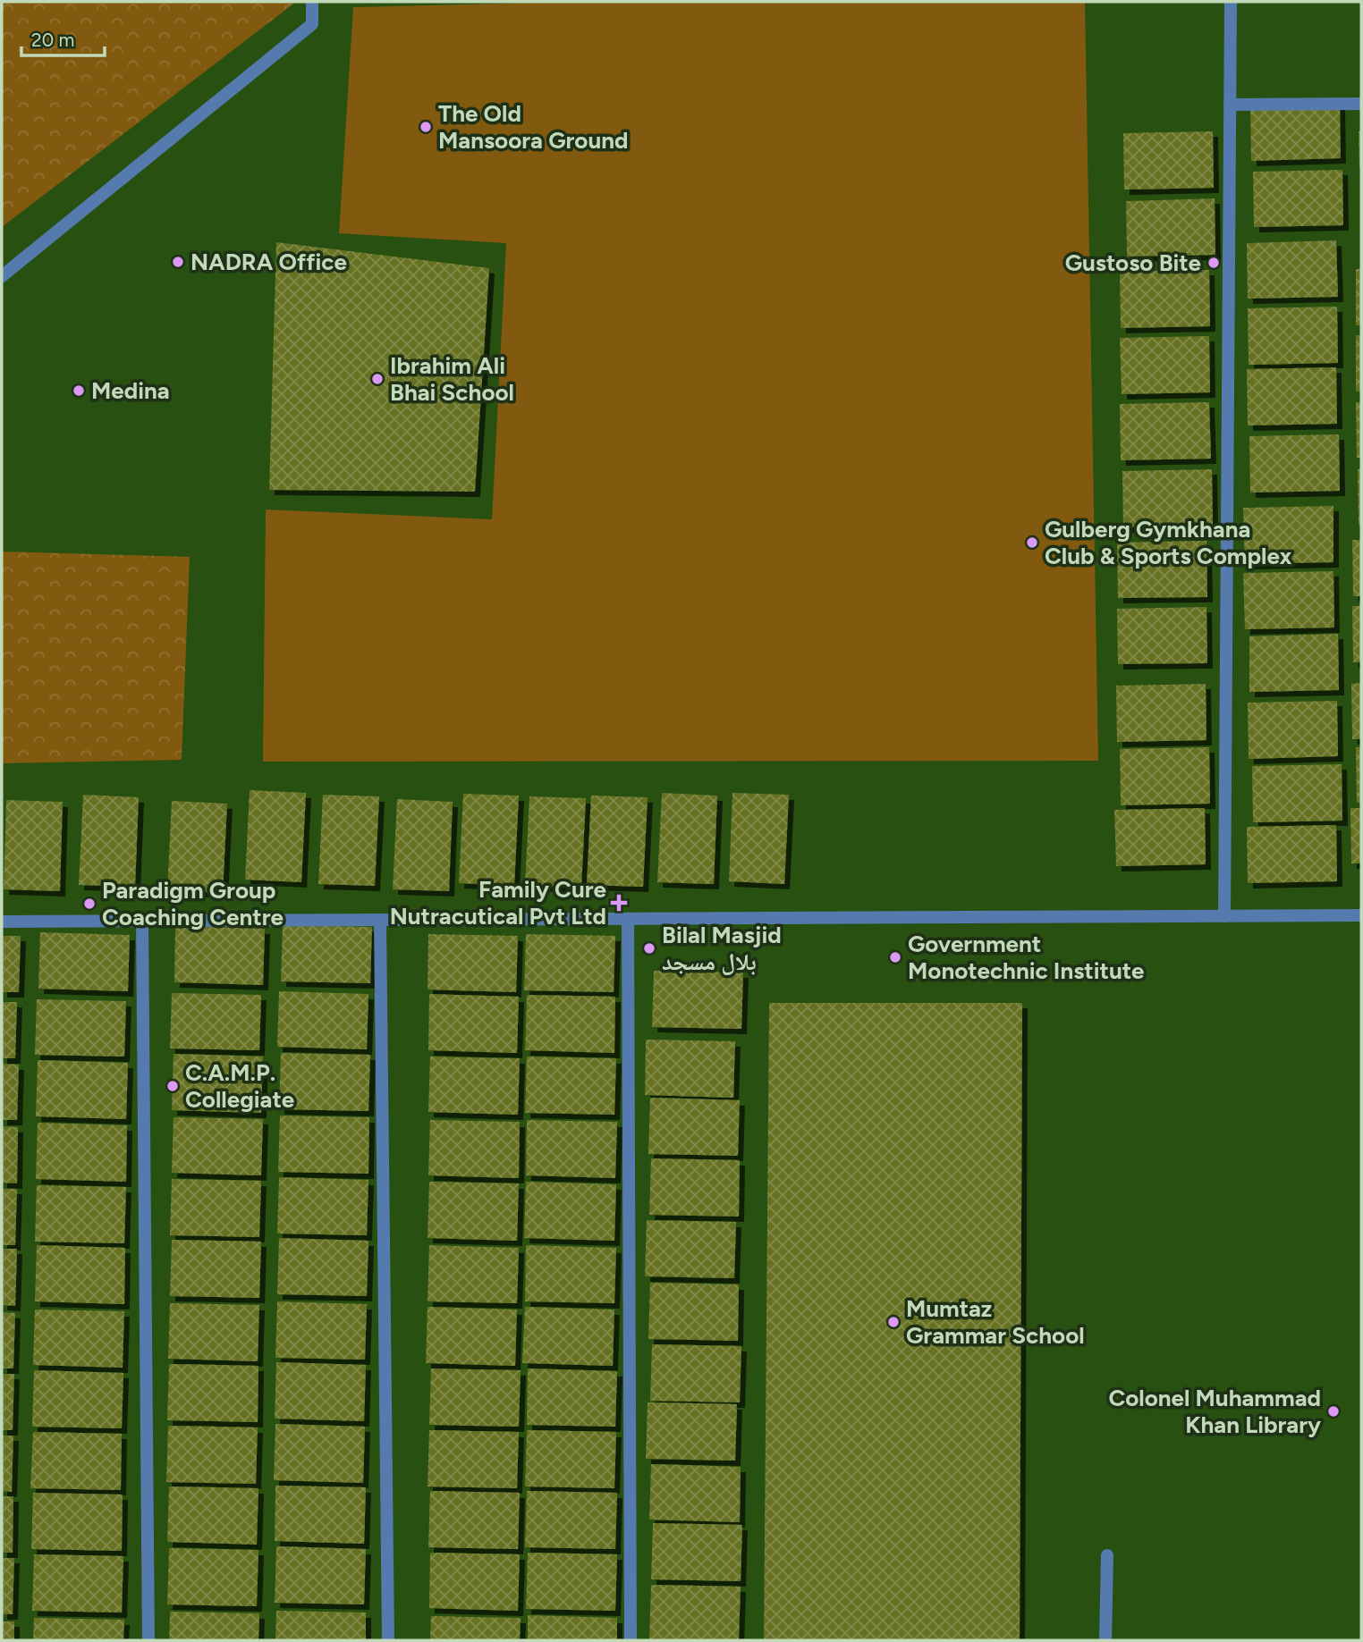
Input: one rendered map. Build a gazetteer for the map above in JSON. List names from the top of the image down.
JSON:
{
  "places": {
    "other": [
      "The Old Mansoora Ground",
      "NADRA Office",
      "Gustoso Bite",
      "Ibrahim Ali Bhai School",
      "Medina",
      "Gulberg Gymkhana Club & Sports Complex",
      "Paradigm Group Coaching Centre",
      "Bilal Masjid بلال مسجد",
      "Government Monotechnic Institute",
      "C.A.M.P. Collegiate",
      "Mumtaz Grammar School",
      "Colonel Muhammad Khan Library"
    ],
    "health": ["Family Cure Nutracutical Pvt Ltd"]
  },
  "scale_bar": "20 m"
}
